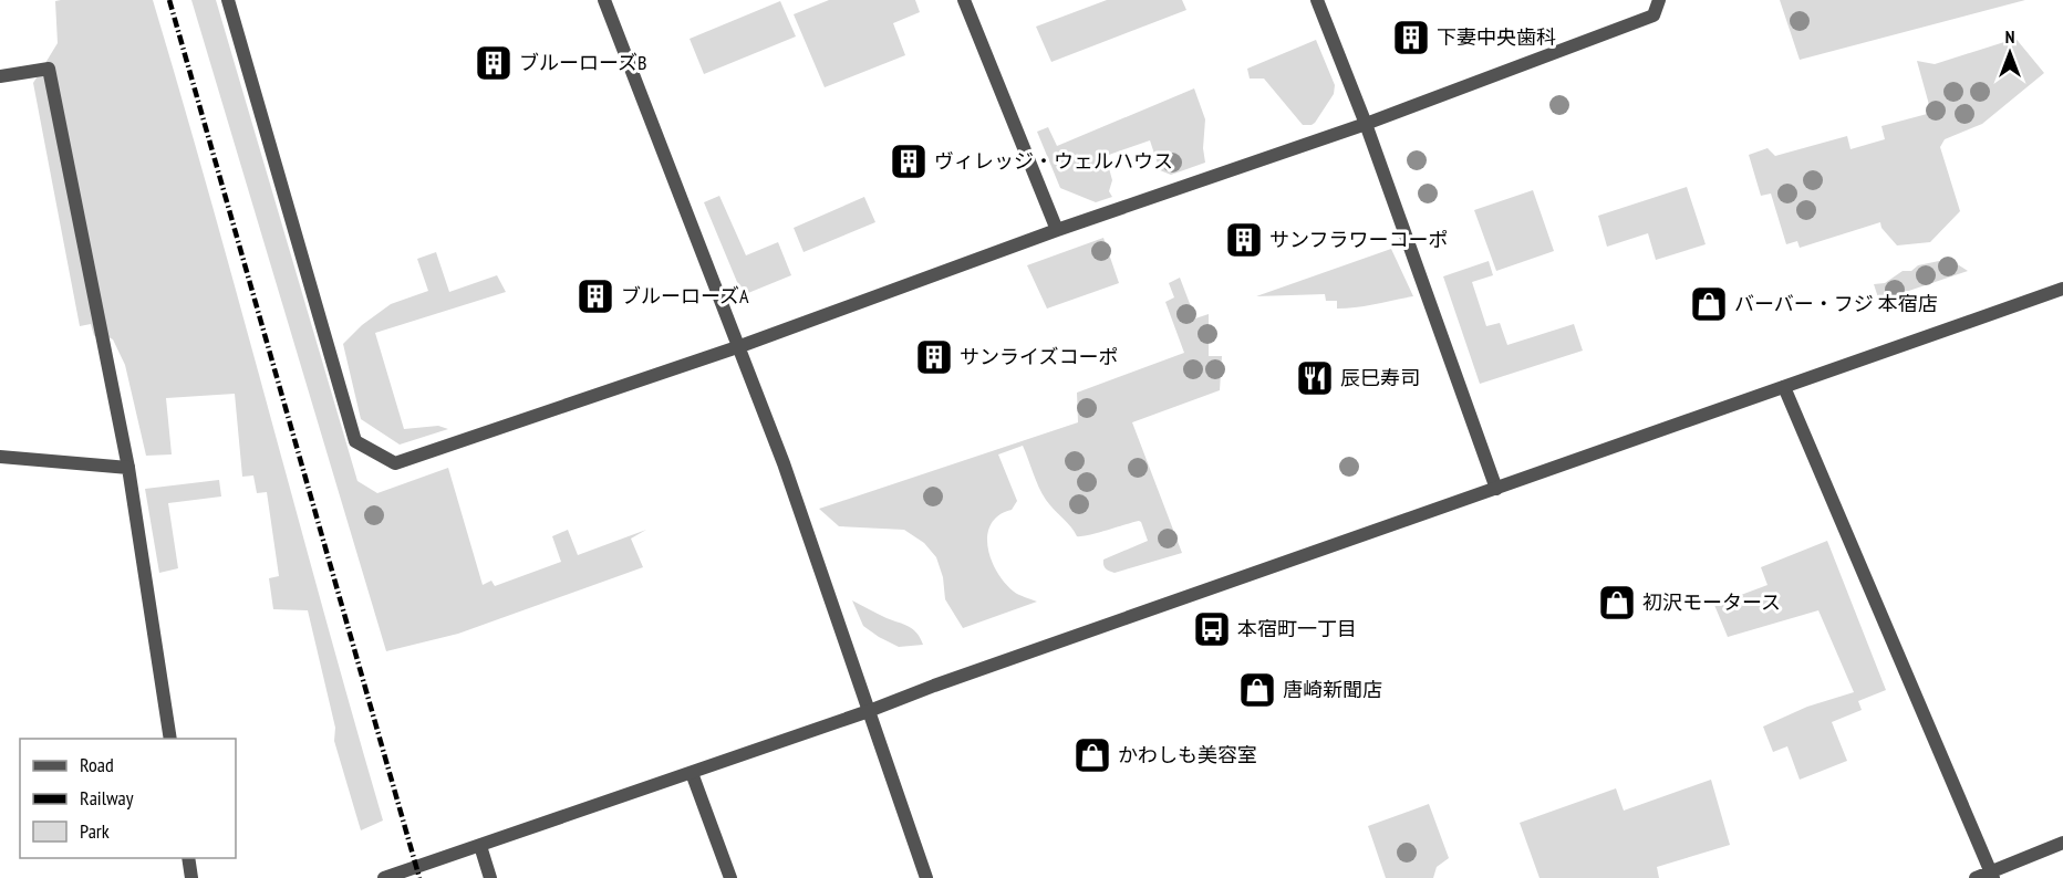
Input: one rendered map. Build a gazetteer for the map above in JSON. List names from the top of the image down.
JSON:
{
  "places": {
    "building": [
      "下妻中央歯科",
      "ブルーローズB",
      "ヴィレッジ・ウェルハウス",
      "サンフラワーコーポ",
      "ブルーローズA",
      "サンライズコーポ"
    ],
    "shop": [
      "バーバー・フジ 本宿店",
      "初沢モータース",
      "唐崎新聞店",
      "かわしも美容室"
    ],
    "restaurant": ["辰巳寿司"],
    "bus stop": ["本宿町一丁目"]
  },
  "legend": ["Road", "Railway", "Park"],
  "north": "top"
}
